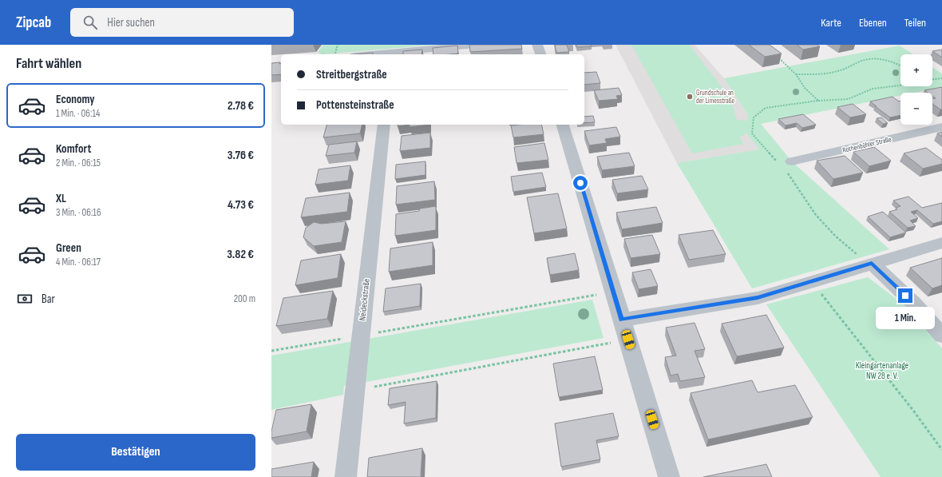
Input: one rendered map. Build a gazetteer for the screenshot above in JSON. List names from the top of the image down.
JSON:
{
  "streets": {
    "street": ["Rothenbühler Straße", "Neideckstraße"]
  },
  "parks": ["Kleingartenanlage NW 28 e. V."],
  "places": ["Grundschule an der Limesstraße"],
  "page": {
    "header": "Zipcab",
    "search": "Hier suchen",
    "nav": ["Karte", "Ebenen", "Teilen"],
    "heading": "Fahrt wählen",
    "map_buttons": ["+", "−"],
    "banner": ["Streitbergstraße", "Pottensteinstraße"],
    "list": [
      {
        "name": "Economy",
        "note": "1 Min. · 06:14",
        "value": "2.78 €"
      },
      {
        "name": "Komfort",
        "note": "2 Min. · 06:15",
        "value": "3.76 €"
      },
      {
        "name": "XL",
        "note": "3 Min. · 06:16",
        "value": "4.73 €"
      },
      {
        "name": "Green",
        "note": "4 Min. · 06:17",
        "value": "3.82 €"
      }
    ],
    "pay": ["Bar", "200 m"],
    "bubble": "1 Min.",
    "buttons": "Bestätigen"
  }
}
